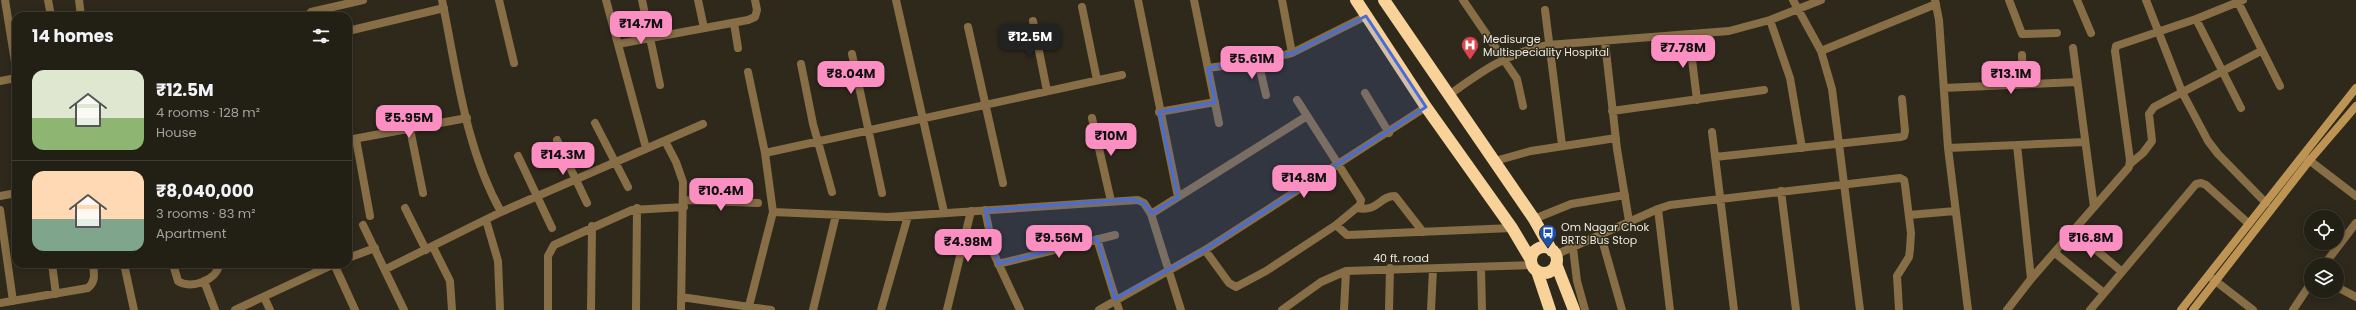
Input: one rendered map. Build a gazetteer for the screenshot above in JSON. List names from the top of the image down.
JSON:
{
  "streets": {
    "street": ["40 ft. road"]
  },
  "places": {
    "hospital": ["Medisurge Multispeciality Hospital"],
    "bus stop": ["Om Nagar Chok BRTS Bus Stop"]
  },
  "page": {
    "price": [
      "₹14.7M",
      "₹12.5M",
      "₹7.78M",
      "₹5.61M",
      "₹8.04M",
      "₹13.1M",
      "₹5.95M",
      "₹10M",
      "₹14.3M",
      "₹14.8M",
      "₹10.4M",
      "₹9.56M",
      "₹16.8M",
      "₹4.98M"
    ],
    "heading": "14 homes",
    "list": [
      {
        "name": "₹12.5M",
        "note": "4 rooms · 128 m² · House"
      },
      {
        "name": "₹8,040,000",
        "note": "3 rooms · 83 m² · Apartment"
      }
    ]
  }
}
